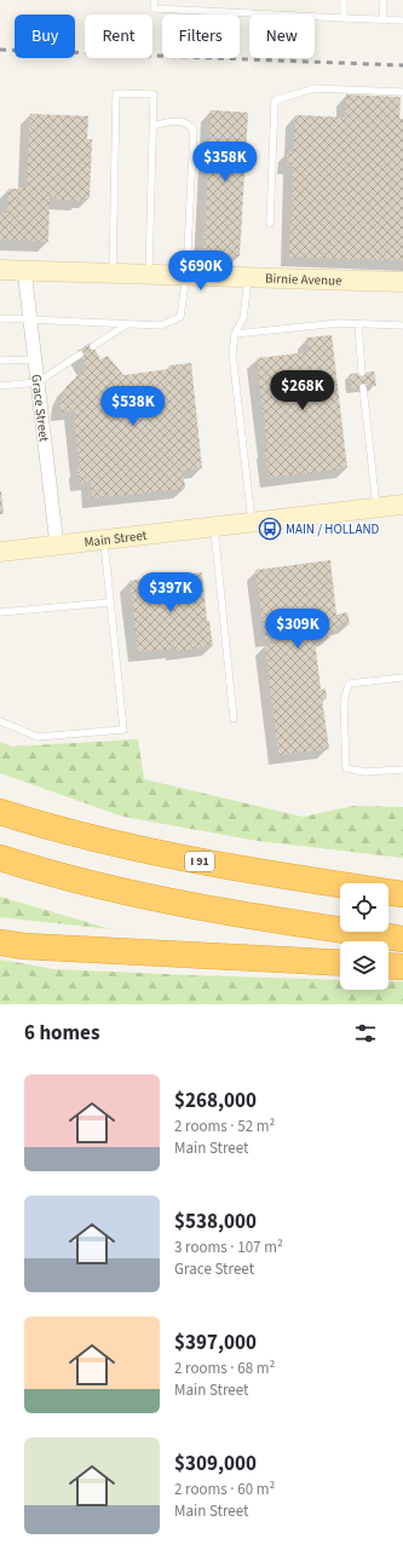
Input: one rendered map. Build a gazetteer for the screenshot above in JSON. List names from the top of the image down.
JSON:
{
  "streets": {
    "highway": ["I 91"],
    "main road": ["Birnie Avenue", "Main Street"],
    "street": ["Grace Street"]
  },
  "crossings": [
    ["Birnie Avenue", "Grace Street"],
    ["Grace Street", "Main Street"]
  ],
  "places": {
    "bus stop": ["MAIN / HOLLAND"]
  },
  "page": {
    "chip": [
      "Buy",
      "Rent",
      "Filters",
      "New"
    ],
    "price": [
      "$358K",
      "$690K",
      "$268K",
      "$538K",
      "$397K",
      "$309K"
    ],
    "heading": "6 homes",
    "list": [
      {
        "name": "$268,000",
        "note": "2 rooms · 52 m² · Main Street"
      },
      {
        "name": "$538,000",
        "note": "3 rooms · 107 m² · Grace Street"
      },
      {
        "name": "$397,000",
        "note": "2 rooms · 68 m² · Main Street"
      },
      {
        "name": "$309,000",
        "note": "2 rooms · 60 m² · Main Street"
      }
    ]
  }
}
